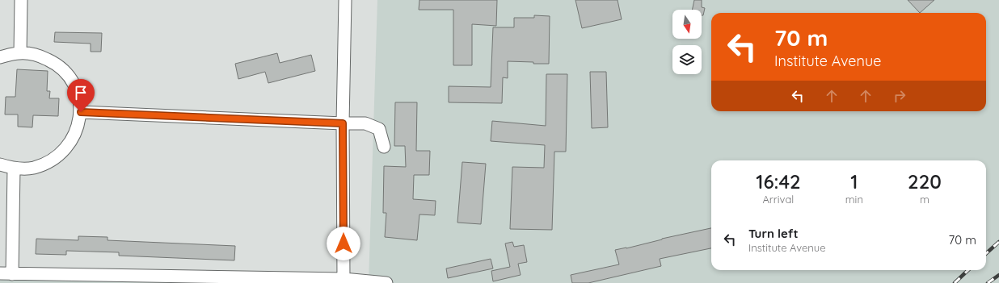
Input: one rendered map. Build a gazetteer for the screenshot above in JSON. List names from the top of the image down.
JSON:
{
  "north": "bottom",
  "page": {
    "turn": ["70 m", "Institute Avenue"],
    "eta": [
      "16:42",
      "Arrival",
      "1",
      "min",
      "220",
      "m"
    ],
    "list": [
      {
        "name": "Turn left",
        "note": "Institute Avenue",
        "value": "70 m"
      }
    ]
  }
}
